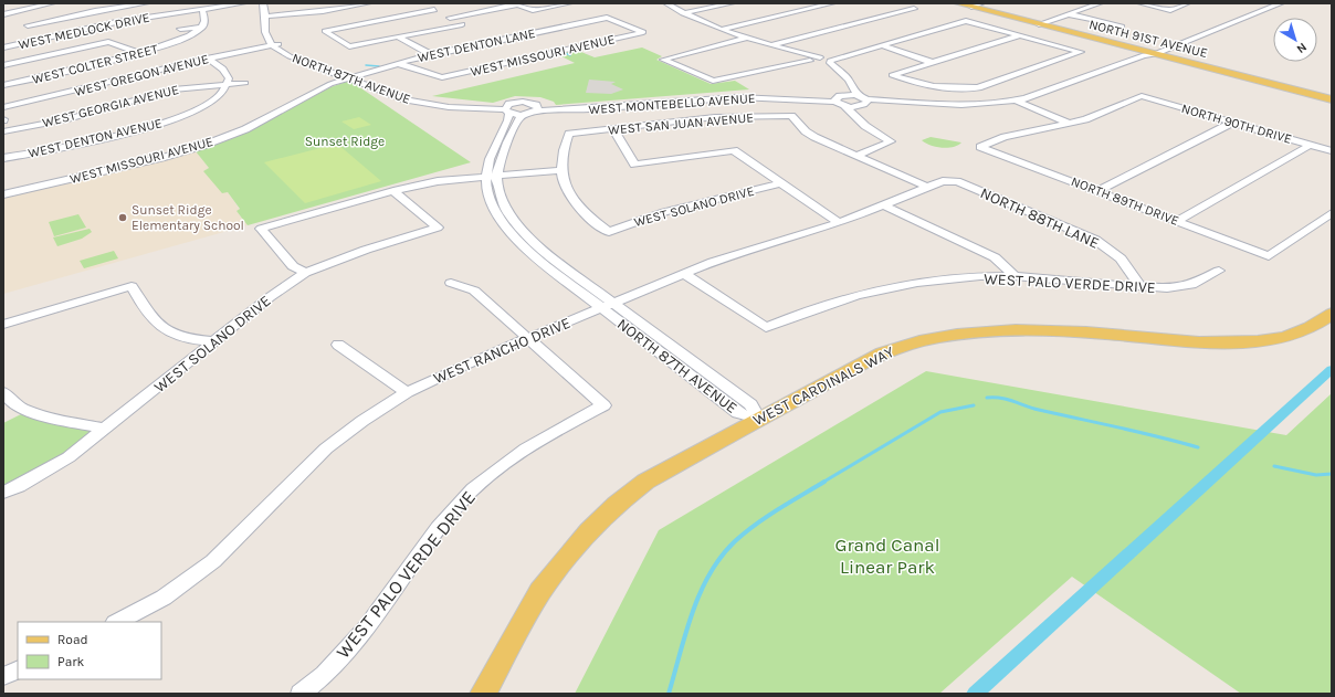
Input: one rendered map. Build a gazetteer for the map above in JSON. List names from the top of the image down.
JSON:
{
  "streets": {
    "main road": ["NORTH 91ST AVENUE", "WEST CARDINALS WAY"],
    "street": [
      "WEST MEDLOCK DRIVE",
      "WEST DENTON LANE",
      "WEST MISSOURI AVENUE",
      "WEST COLTER STREET",
      "WEST OREGON AVENUE",
      "NORTH 87TH AVENUE",
      "WEST MONTEBELLO AVENUE",
      "WEST GEORGIA AVENUE",
      "WEST SAN JUAN AVENUE",
      "NORTH 90TH DRIVE",
      "WEST DENTON AVENUE",
      "NORTH 89TH DRIVE",
      "WEST SOLANO DRIVE",
      "NORTH 88TH LANE",
      "WEST PALO VERDE DRIVE",
      "WEST RANCHO DRIVE"
    ]
  },
  "crossings": [
    ["WEST DENTON LANE", "WEST MISSOURI AVENUE"],
    ["WEST DENTON LANE", "NORTH 87TH AVENUE"],
    ["WEST MISSOURI AVENUE", "NORTH 87TH AVENUE"],
    ["WEST OREGON AVENUE", "NORTH 87TH AVENUE"],
    ["NORTH 87TH AVENUE", "WEST RANCHO DRIVE"],
    ["NORTH 87TH AVENUE", "WEST CARDINALS WAY"],
    ["WEST GEORGIA AVENUE", "WEST DENTON AVENUE"],
    ["WEST SAN JUAN AVENUE", "WEST SOLANO DRIVE"],
    ["NORTH 90TH DRIVE", "NORTH 89TH DRIVE"],
    ["NORTH 88TH LANE", "WEST PALO VERDE DRIVE"],
    ["NORTH 88TH LANE", "WEST RANCHO DRIVE"],
    ["WEST PALO VERDE DRIVE", "WEST RANCHO DRIVE"]
  ],
  "parks": ["Sunset Ridge", "Grand Canal Linear Park"],
  "places": ["Sunset Ridge Elementary School"],
  "legend": ["Road", "Park"],
  "north": "bottom right"
}
